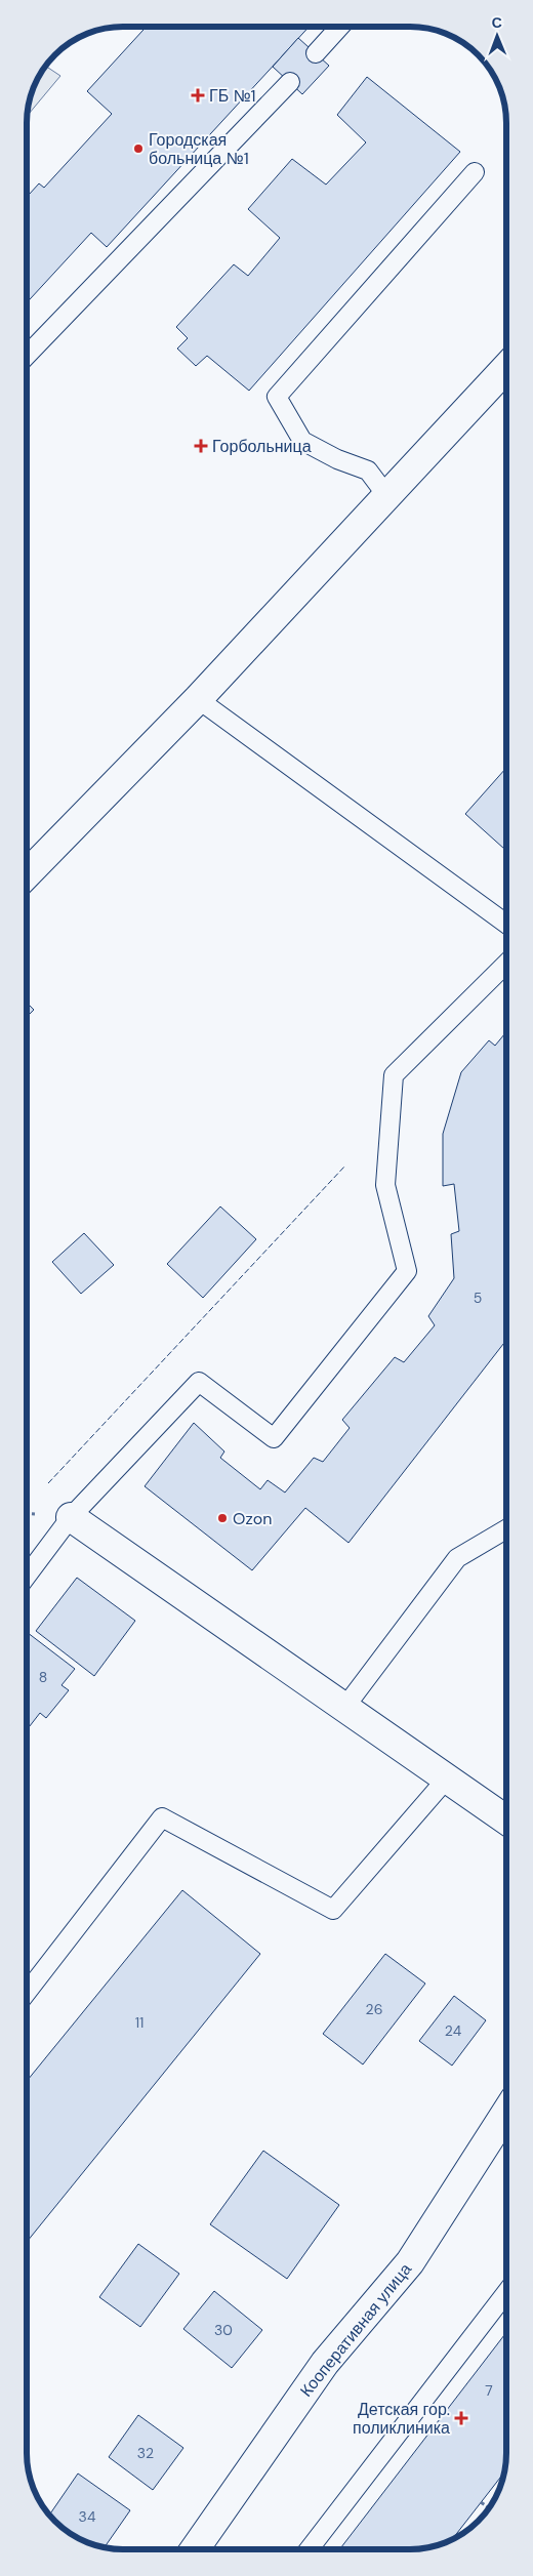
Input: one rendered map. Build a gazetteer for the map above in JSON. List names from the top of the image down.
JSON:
{
  "streets": {
    "street": ["Кооперативная улица"]
  },
  "places": {
    "health": ["ГБ №1", "Горбольница", "Детская гор. поликлиника"],
    "other": ["Городская больница №1", "Ozon"]
  },
  "house_numbers": [
    "5",
    "8",
    "26",
    "11",
    "24",
    "30",
    "7",
    "32",
    "34"
  ],
  "north": "top"
}
